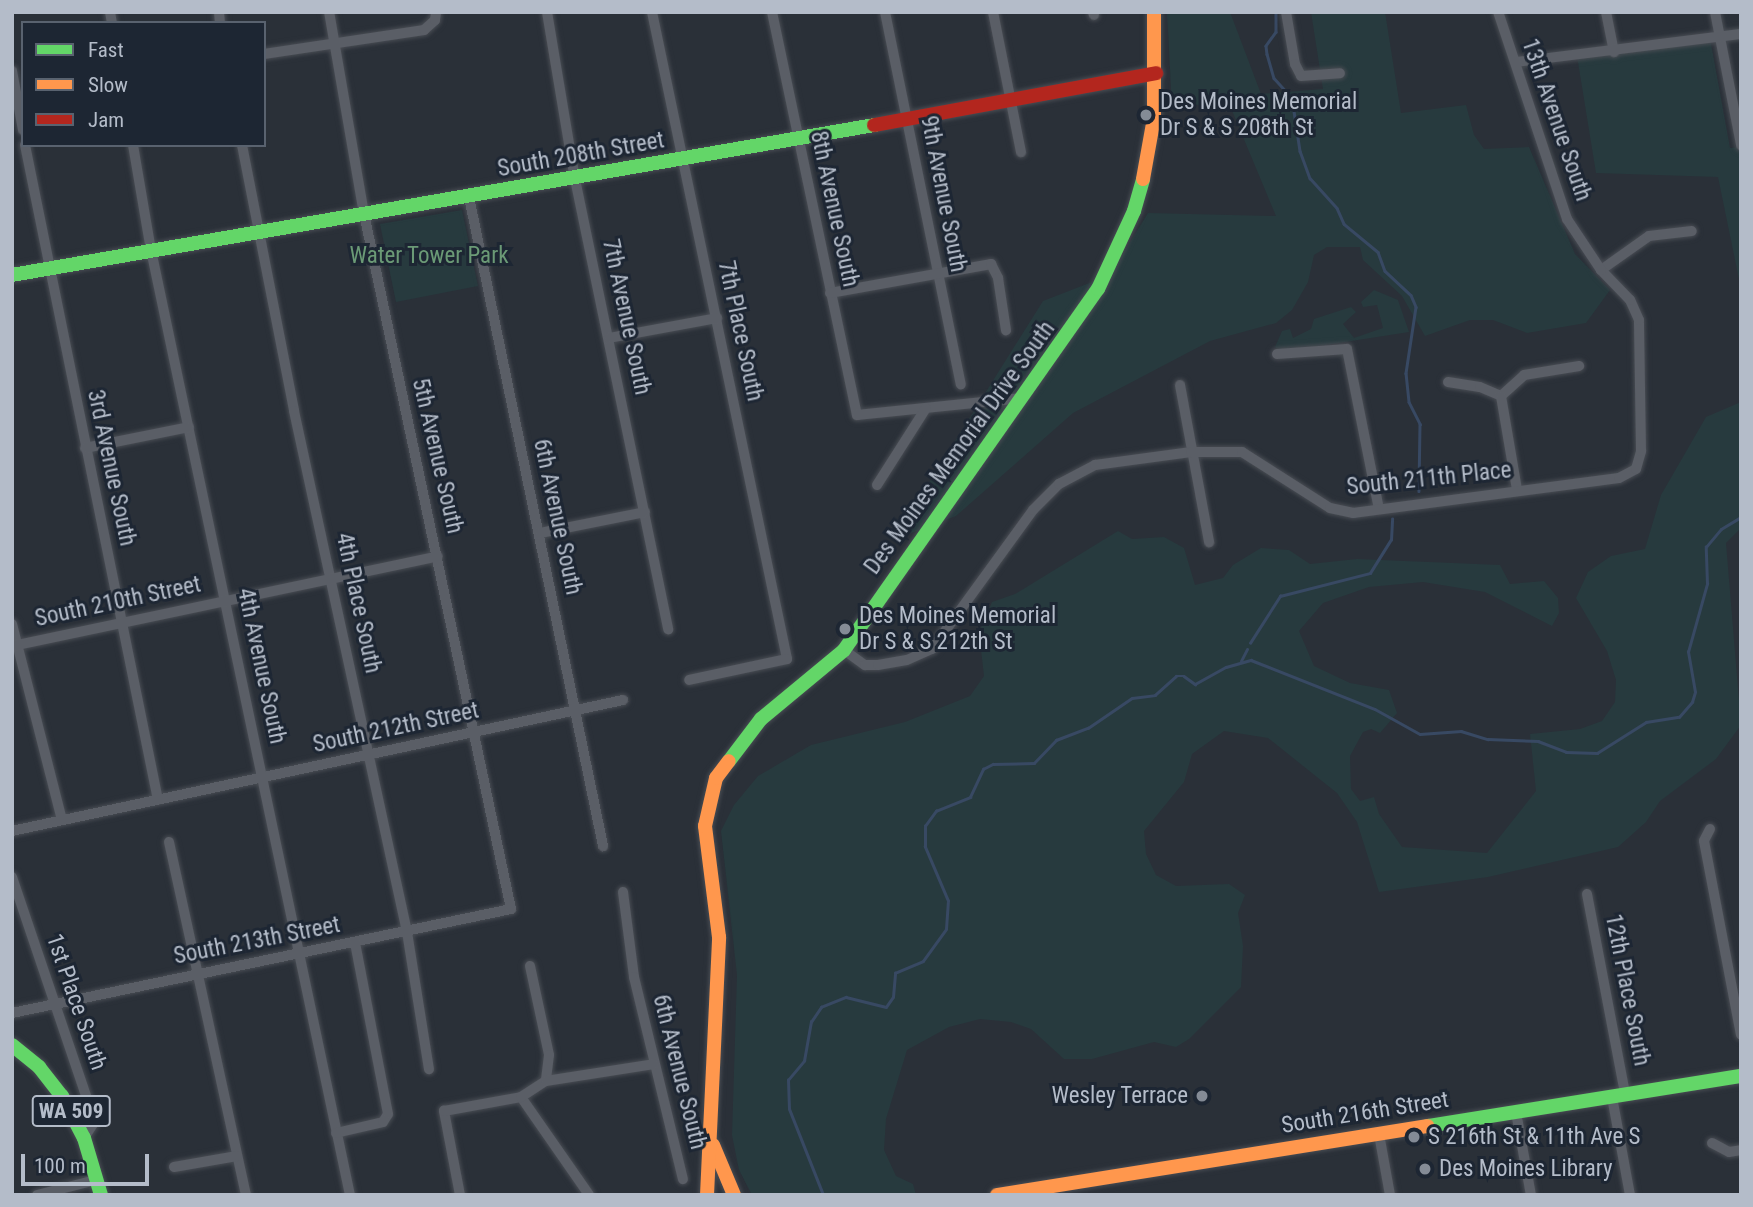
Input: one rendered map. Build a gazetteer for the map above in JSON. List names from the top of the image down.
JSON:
{
  "streets": {
    "main road": [
      "South 208th Street",
      "Des Moines Memorial Drive South",
      "WA 509",
      "South 216th Street"
    ],
    "street": [
      "13th Avenue South",
      "9th Avenue South",
      "8th Avenue South",
      "7th Avenue South",
      "7th Place South",
      "5th Avenue South",
      "3rd Avenue South",
      "South 211th Place",
      "6th Avenue South",
      "South 210th Street",
      "4th Place South",
      "4th Avenue South",
      "South 212th Street",
      "South 213th Street",
      "12th Place South",
      "1st Place South"
    ]
  },
  "crossings": [
    ["13th Avenue South", "South 211th Place"],
    ["South 208th Street", "9th Avenue South"],
    ["South 208th Street", "8th Avenue South"],
    ["South 208th Street", "7th Avenue South"],
    ["South 208th Street", "7th Place South"],
    ["South 208th Street", "Des Moines Memorial Drive South"],
    ["South 208th Street", "5th Avenue South"],
    ["South 208th Street", "3rd Avenue South"],
    ["South 208th Street", "6th Avenue South"],
    ["South 208th Street", "4th Place South"],
    ["South 208th Street", "4th Avenue South"],
    ["Des Moines Memorial Drive South", "South 211th Place"],
    ["5th Avenue South", "South 210th Street"],
    ["5th Avenue South", "South 212th Street"],
    ["5th Avenue South", "South 213th Street"],
    ["3rd Avenue South", "South 210th Street"],
    ["3rd Avenue South", "South 212th Street"],
    ["6th Avenue South", "South 212th Street"],
    ["South 210th Street", "4th Place South"],
    ["South 210th Street", "4th Avenue South"],
    ["4th Place South", "South 212th Street"],
    ["4th Place South", "South 213th Street"],
    ["4th Avenue South", "South 212th Street"],
    ["4th Avenue South", "South 213th Street"],
    ["South 213th Street", "1st Place South"],
    ["12th Place South", "South 216th Street"],
    ["1st Place South", "WA 509"]
  ],
  "parks": ["Water Tower Park"],
  "places": [
    "Des Moines Memorial Dr S & S 208th St",
    "Des Moines Memorial Dr S & S 212th St",
    "Wesley Terrace",
    "S 216th St & 11th Ave S",
    "Des Moines Library"
  ],
  "legend": ["Fast", "Slow", "Jam"],
  "scale_bar": "100 m"
}
